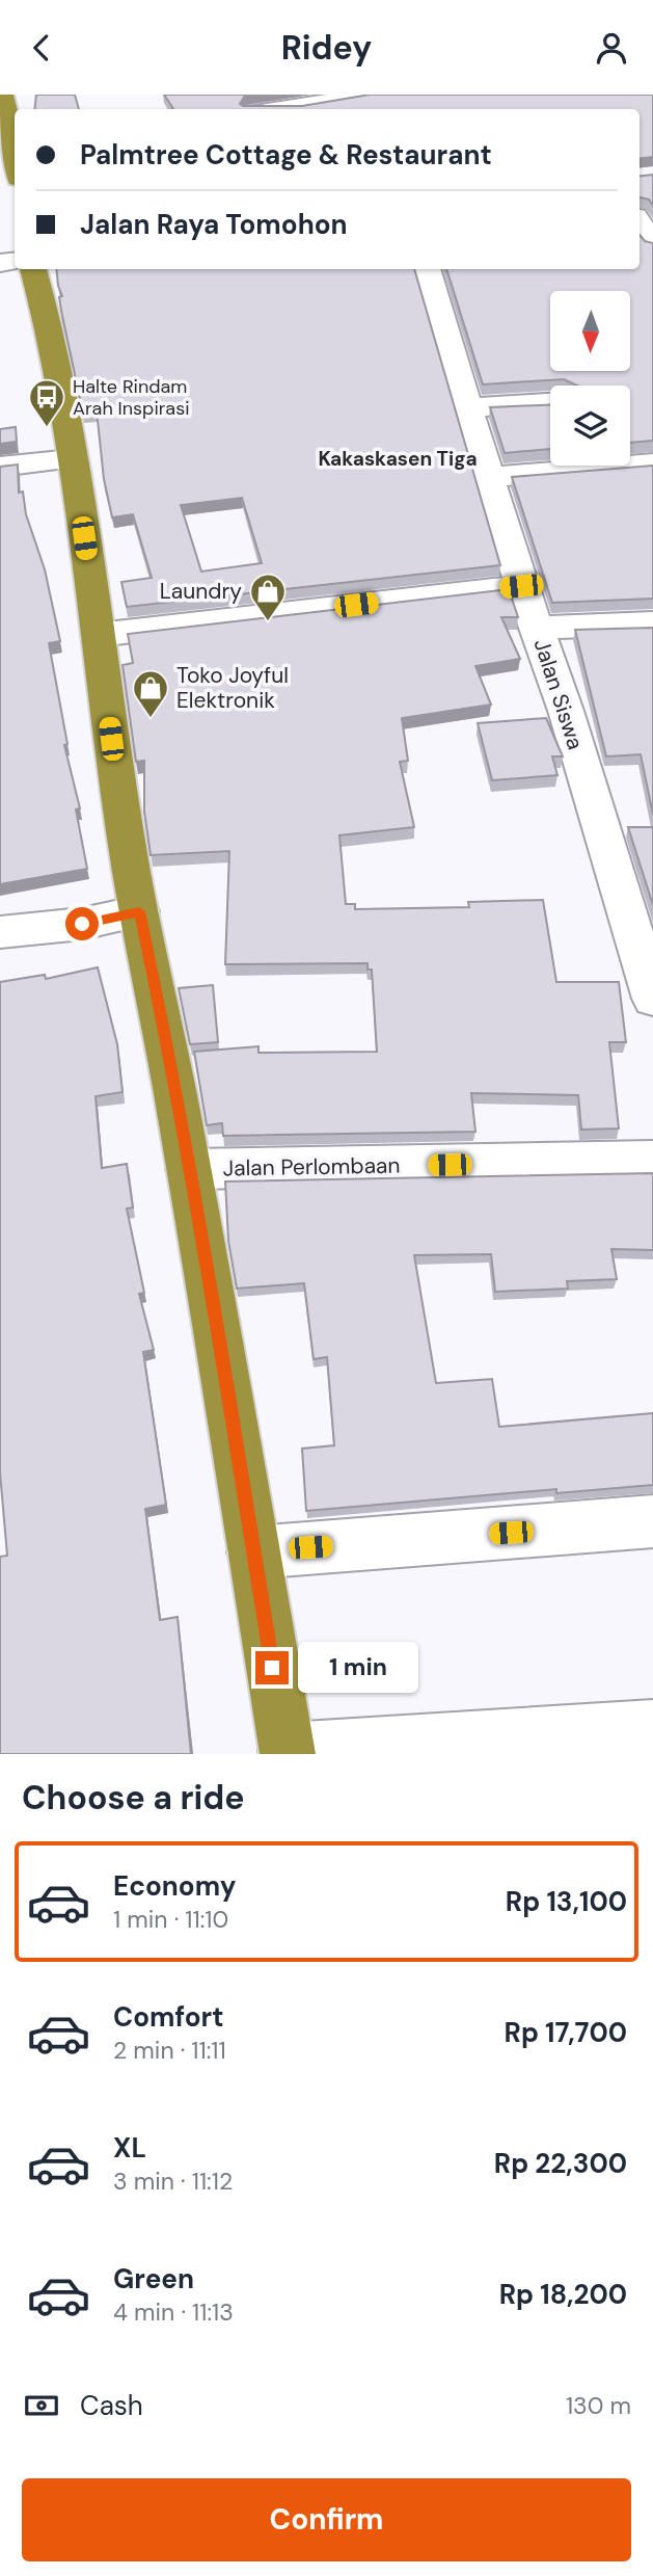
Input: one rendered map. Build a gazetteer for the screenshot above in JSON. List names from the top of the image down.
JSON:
{
  "streets": {
    "street": ["Jalan Siswa", "Jalan Perlombaan"]
  },
  "districts": ["Kakaskasen Tiga"],
  "places": {
    "bus stop": ["Halte Rindam Arah Inspirasi"],
    "shop": ["Laundry", "Toko Joyful Elektronik"]
  },
  "north": "bottom",
  "page": {
    "header": "Ridey",
    "banner": ["Palmtree Cottage & Restaurant", "Jalan Raya Tomohon"],
    "bubble": "1 min",
    "heading": "Choose a ride",
    "list": [
      {
        "name": "Economy",
        "note": "1 min · 11:10",
        "value": "Rp 13,100"
      },
      {
        "name": "Comfort",
        "note": "2 min · 11:11",
        "value": "Rp 17,700"
      },
      {
        "name": "XL",
        "note": "3 min · 11:12",
        "value": "Rp 22,300"
      },
      {
        "name": "Green",
        "note": "4 min · 11:13",
        "value": "Rp 18,200"
      }
    ],
    "pay": ["Cash", "130 m"],
    "buttons": "Confirm"
  }
}
